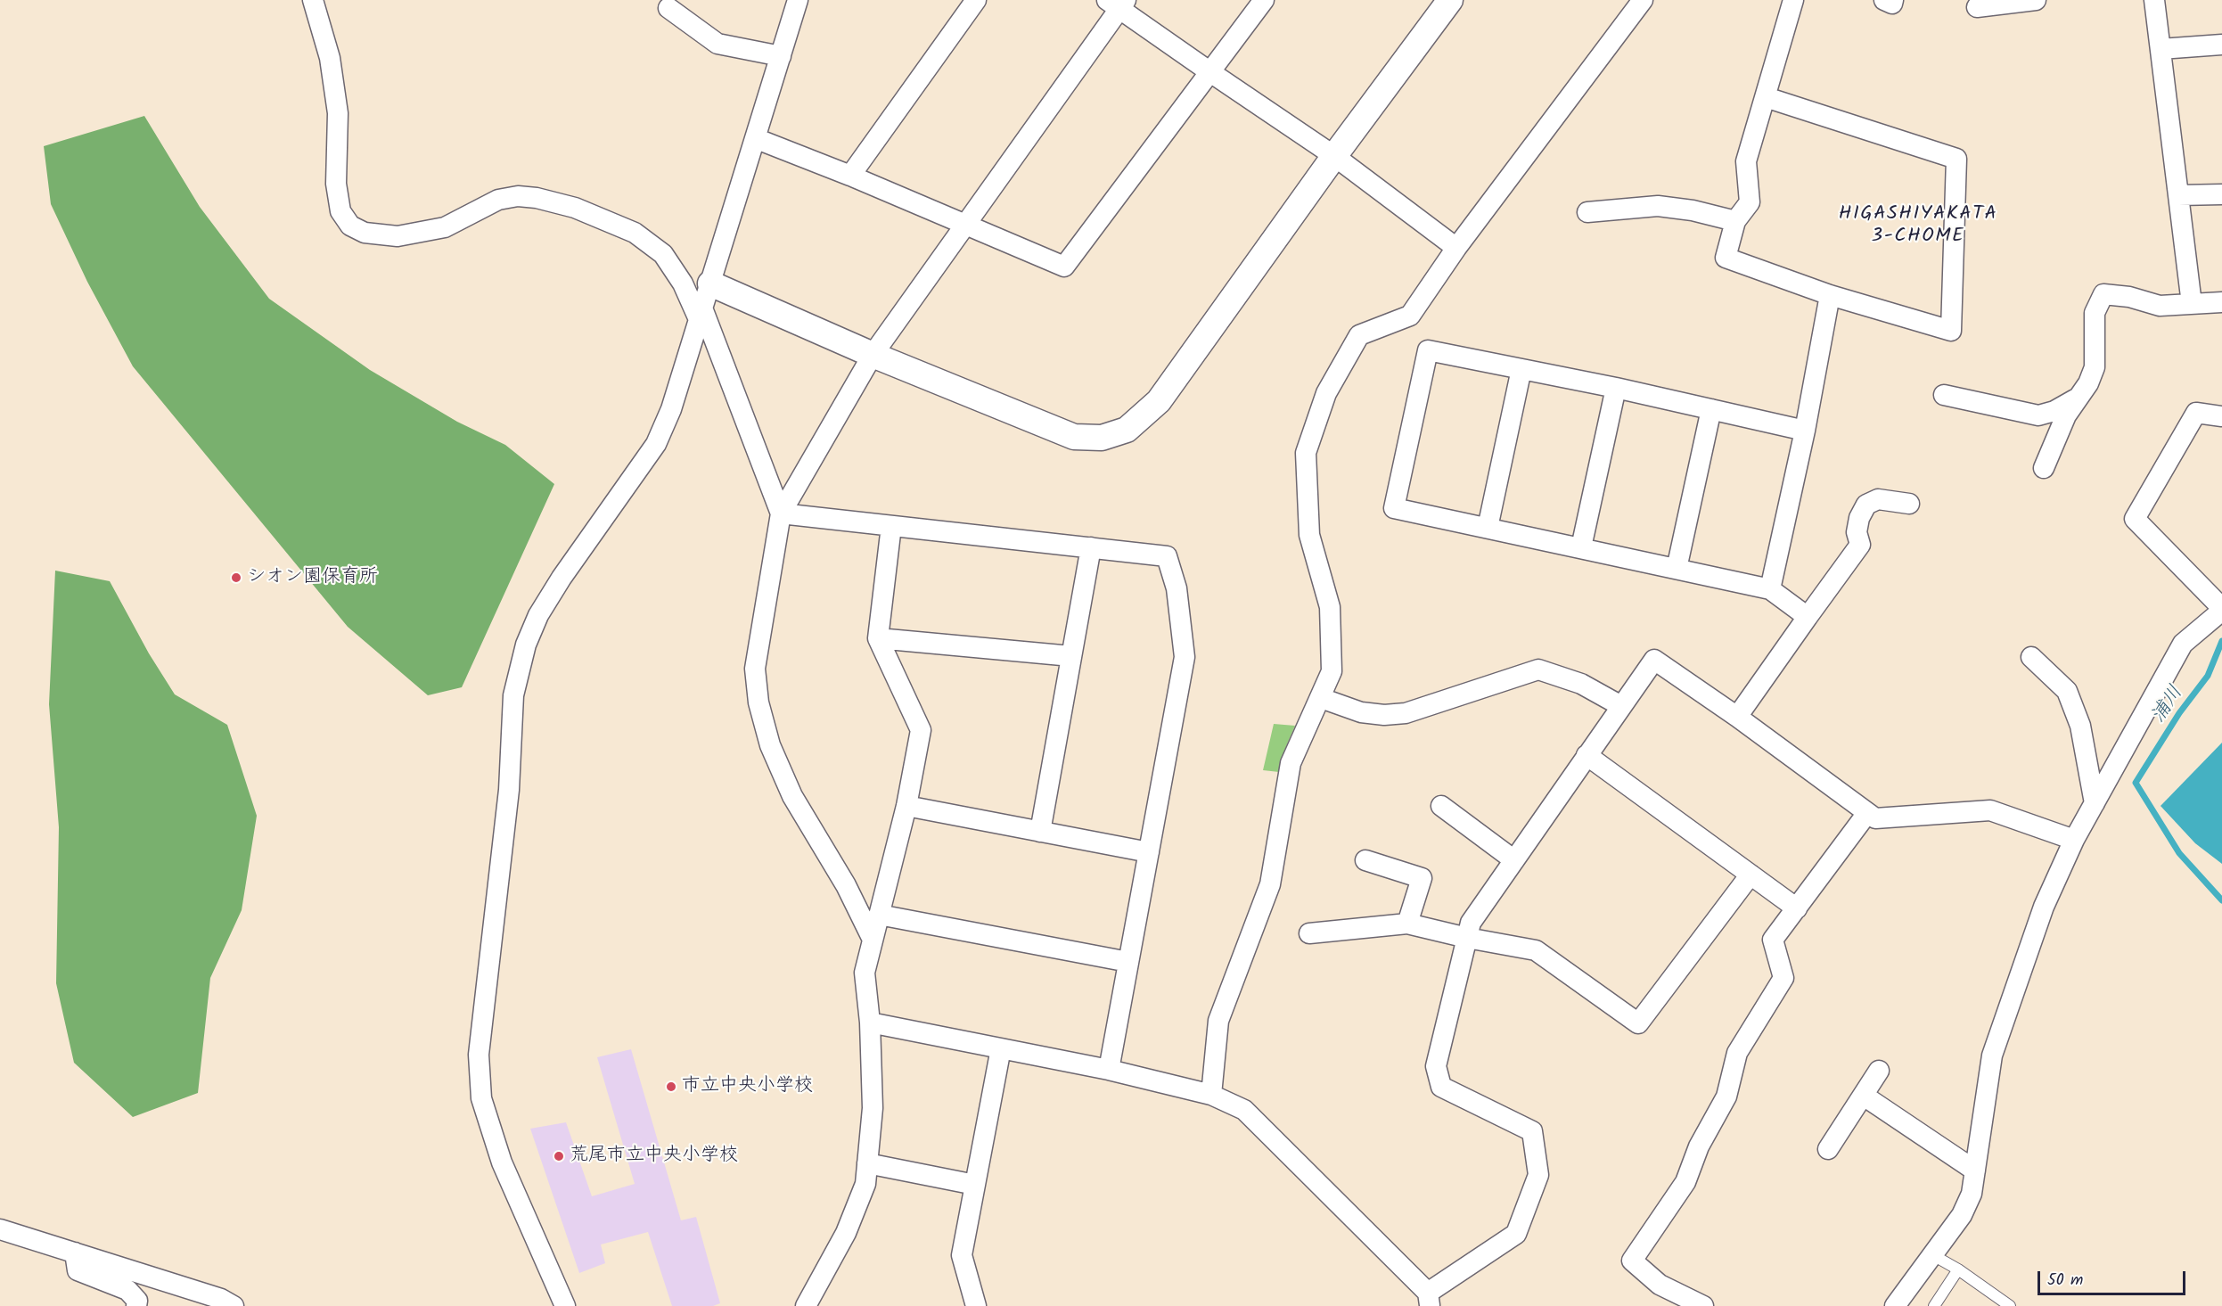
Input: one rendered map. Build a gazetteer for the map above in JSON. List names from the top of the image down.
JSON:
{
  "districts": ["HIGASHIYAKATA 3-CHOME"],
  "water": ["浦川"],
  "places": ["シオン園保育所", "市立中央小学校", "荒尾市立中央小学校"],
  "scale_bar": "50 m"
}
